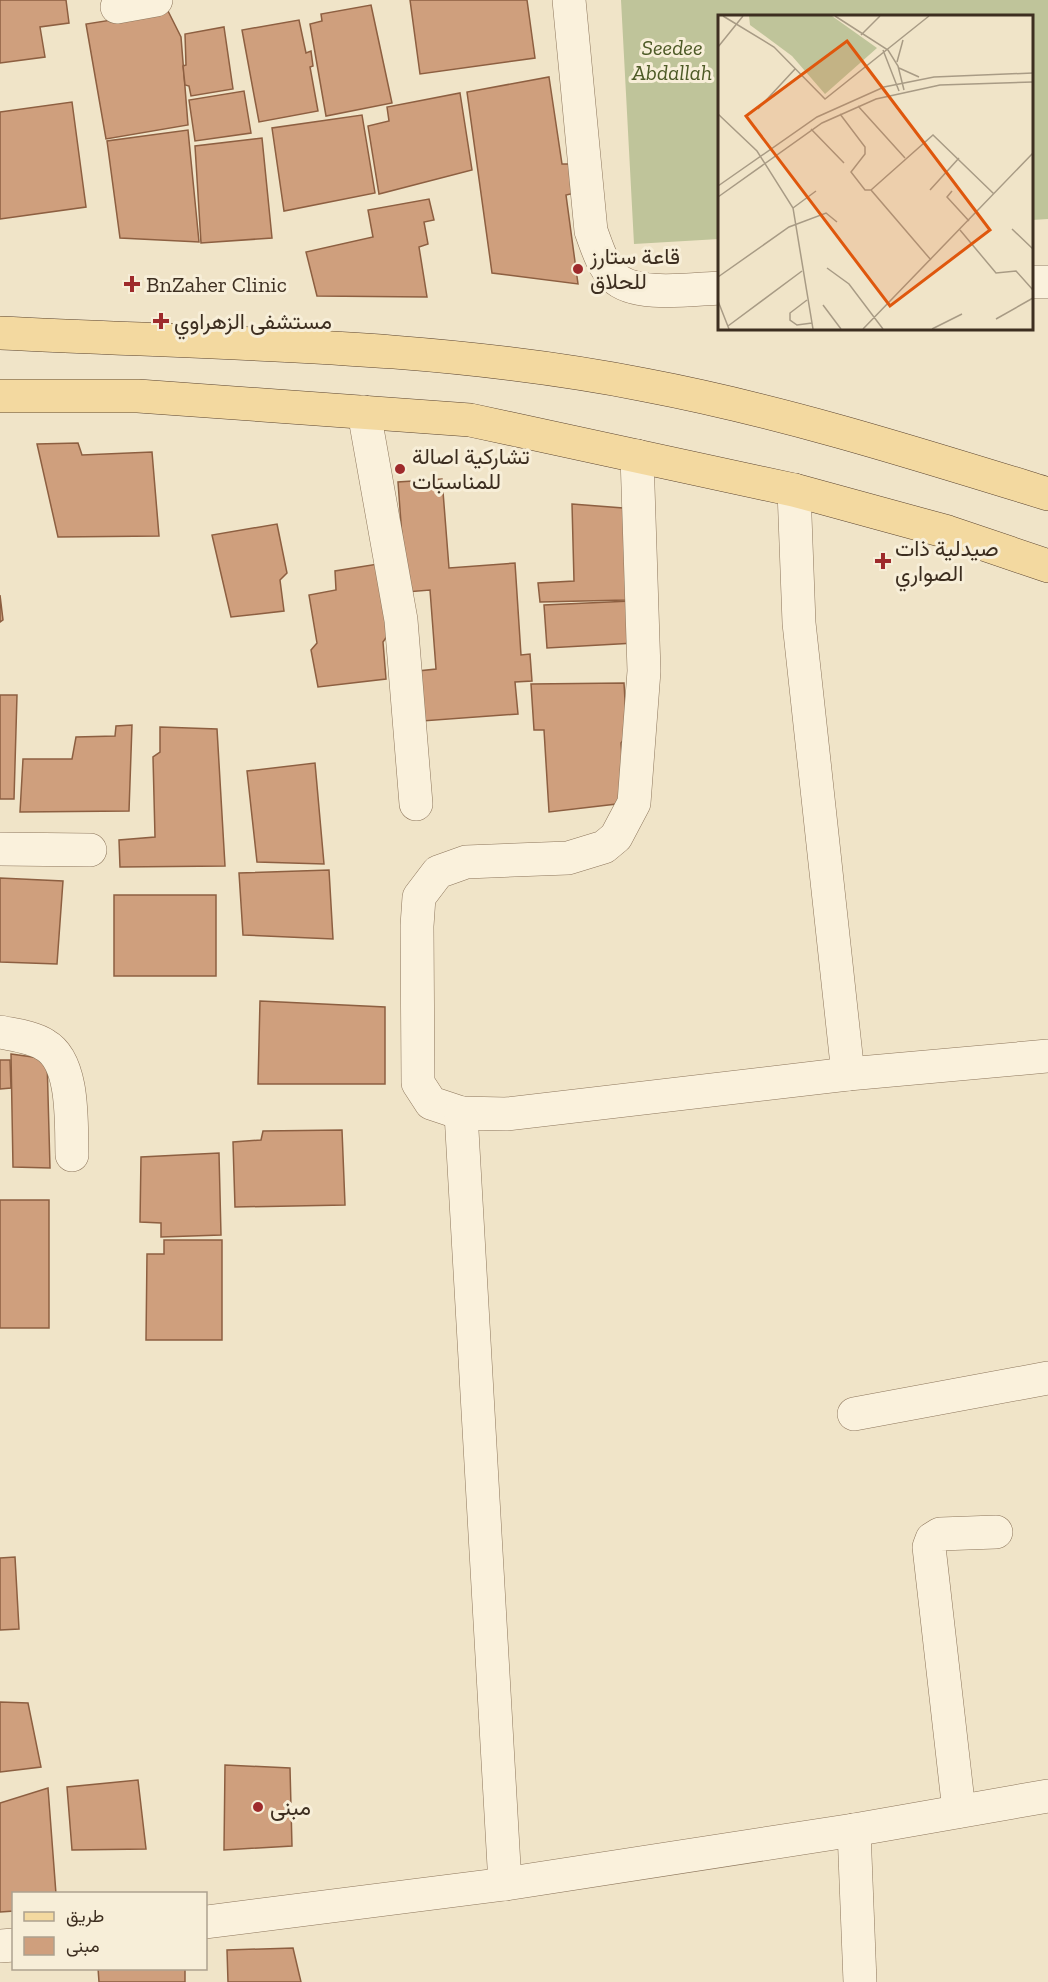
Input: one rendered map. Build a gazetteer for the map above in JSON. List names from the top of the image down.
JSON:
{
  "parks": ["Seedee Abdallah"],
  "places": {
    "other": ["قاعة ستارز للحلاق", "تشاركية اصالة للمناسبات", "مبنى"],
    "health": ["BnZaher Clinic", "مستشفى الزهراوي", "صيدلية ذات الصواري"]
  },
  "legend": ["طريق", "مبنى"]
}
